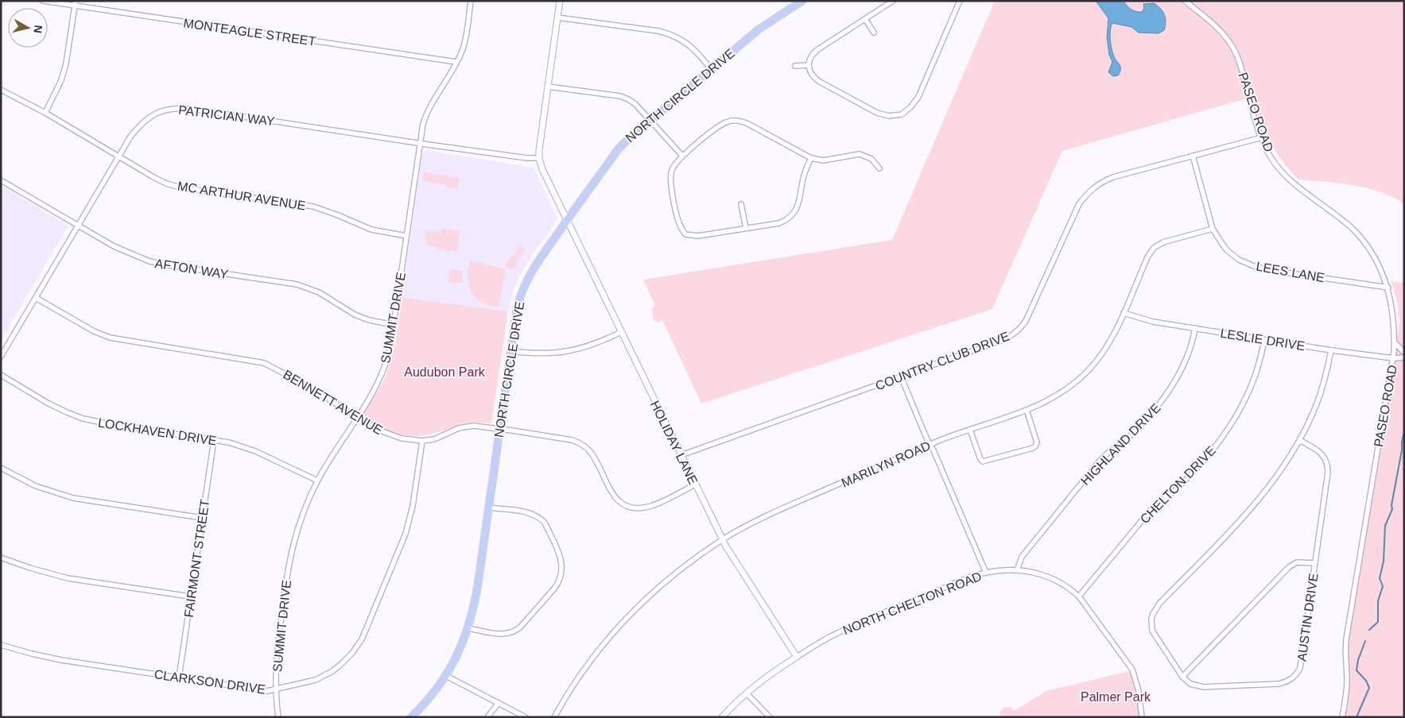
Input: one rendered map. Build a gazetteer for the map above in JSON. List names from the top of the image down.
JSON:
{
  "streets": {
    "main road": ["NORTH CIRCLE DRIVE"],
    "street": [
      "MONTEAGLE STREET",
      "PASEO ROAD",
      "PATRICIAN WAY",
      "MC ARTHUR AVENUE",
      "AFTON WAY",
      "LEES LANE",
      "SUMMIT DRIVE",
      "LESLIE DRIVE",
      "COUNTRY CLUB DRIVE",
      "BENNETT AVENUE",
      "LOCKHAVEN DRIVE",
      "HOLIDAY LANE",
      "HIGHLAND DRIVE",
      "MARILYN ROAD",
      "CHELTON DRIVE",
      "FAIRMONT STREET",
      "NORTH CHELTON ROAD",
      "AUSTIN DRIVE",
      "CLARKSON DRIVE"
    ]
  },
  "crossings": [
    ["MONTEAGLE STREET", "SUMMIT DRIVE"],
    ["NORTH CIRCLE DRIVE", "BENNETT AVENUE"],
    ["NORTH CIRCLE DRIVE", "HOLIDAY LANE"],
    ["PASEO ROAD", "LEES LANE"],
    ["PASEO ROAD", "LESLIE DRIVE"],
    ["PASEO ROAD", "COUNTRY CLUB DRIVE"],
    ["PATRICIAN WAY", "MC ARTHUR AVENUE"],
    ["PATRICIAN WAY", "AFTON WAY"],
    ["PATRICIAN WAY", "SUMMIT DRIVE"],
    ["PATRICIAN WAY", "BENNETT AVENUE"],
    ["PATRICIAN WAY", "HOLIDAY LANE"],
    ["MC ARTHUR AVENUE", "SUMMIT DRIVE"],
    ["AFTON WAY", "SUMMIT DRIVE"],
    ["LEES LANE", "COUNTRY CLUB DRIVE"],
    ["LEES LANE", "MARILYN ROAD"],
    ["SUMMIT DRIVE", "BENNETT AVENUE"],
    ["SUMMIT DRIVE", "LOCKHAVEN DRIVE"],
    ["SUMMIT DRIVE", "CLARKSON DRIVE"],
    ["LESLIE DRIVE", "HIGHLAND DRIVE"],
    ["LESLIE DRIVE", "MARILYN ROAD"],
    ["LESLIE DRIVE", "CHELTON DRIVE"],
    ["LESLIE DRIVE", "AUSTIN DRIVE"],
    ["COUNTRY CLUB DRIVE", "HOLIDAY LANE"],
    ["BENNETT AVENUE", "HOLIDAY LANE"],
    ["BENNETT AVENUE", "CLARKSON DRIVE"],
    ["LOCKHAVEN DRIVE", "FAIRMONT STREET"],
    ["HOLIDAY LANE", "MARILYN ROAD"],
    ["HOLIDAY LANE", "NORTH CHELTON ROAD"],
    ["HIGHLAND DRIVE", "NORTH CHELTON ROAD"],
    ["CHELTON DRIVE", "NORTH CHELTON ROAD"],
    ["FAIRMONT STREET", "CLARKSON DRIVE"]
  ],
  "parks": ["Audubon Park", "Palmer Park"],
  "north": "right"
}
